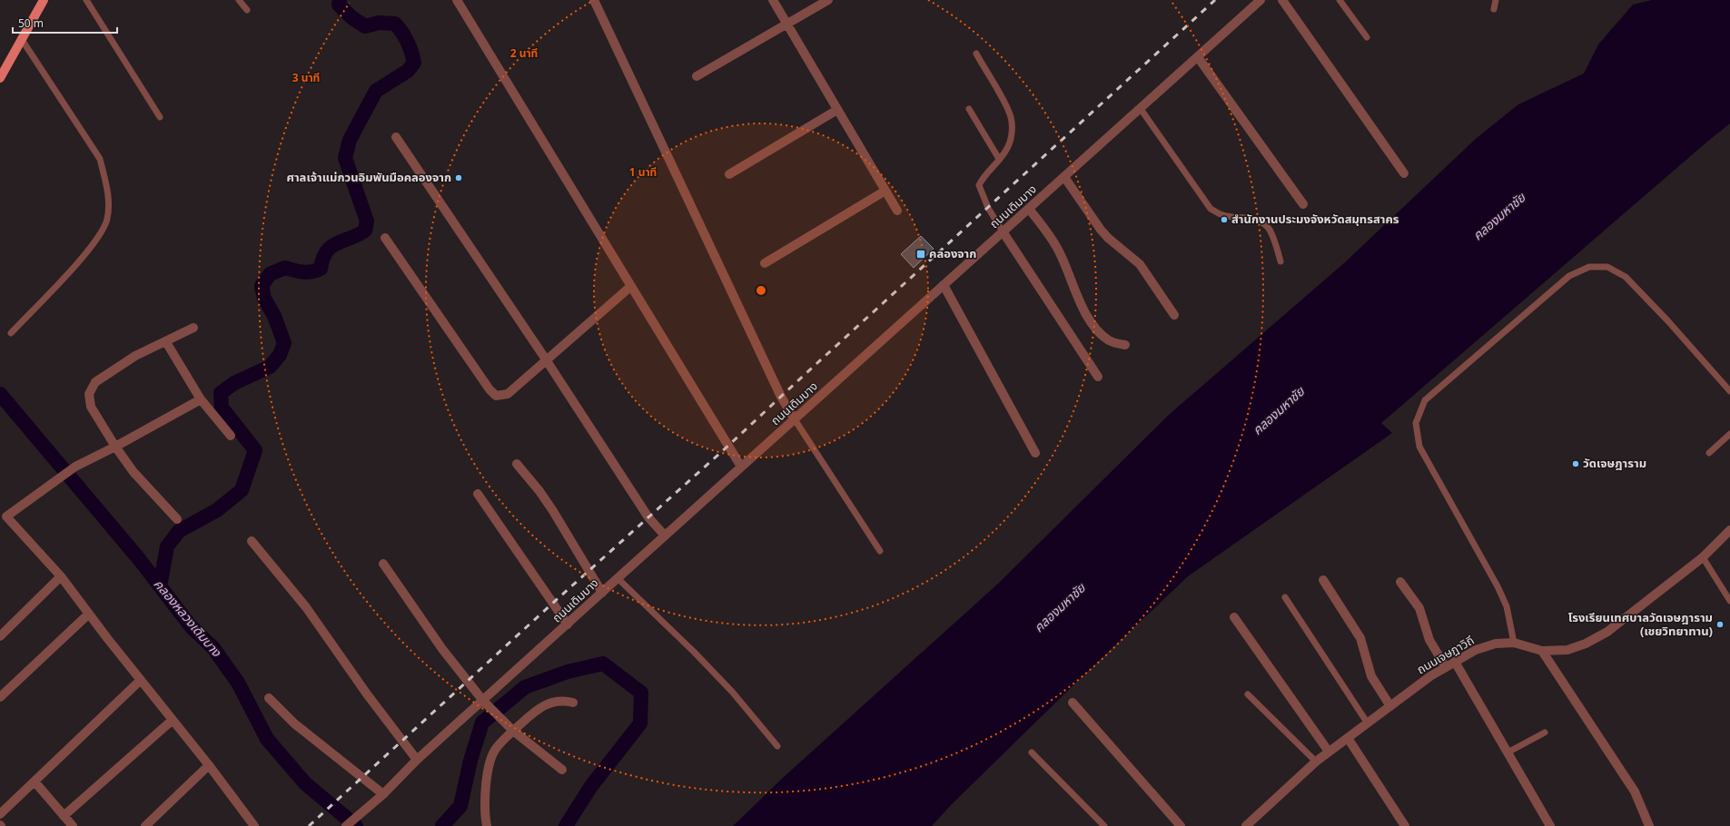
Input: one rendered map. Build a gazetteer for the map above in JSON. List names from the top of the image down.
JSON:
{
  "streets": {
    "street": ["ถนนเดิมบาง", "ถนนเจษฎาวิถี"]
  },
  "water": ["คลองมหาชัย", "คลองหลวงเดิมบาง"],
  "places": {
    "other": [
      "ศาลเจ้าแม่กวนอิมพันมือคลองจาก",
      "สำนักงานประมงจังหวัดสมุทรสาคร",
      "วัดเจษฎาราม",
      "โรงเรียนเทศบาลวัดเจษฎาราม (เชยวิทยาทาน)"
    ],
    "transit": ["คลองจาก"]
  },
  "scale_bar": "50 m",
  "rings": ["2 นาที", "3 นาที", "1 นาที"]
}
